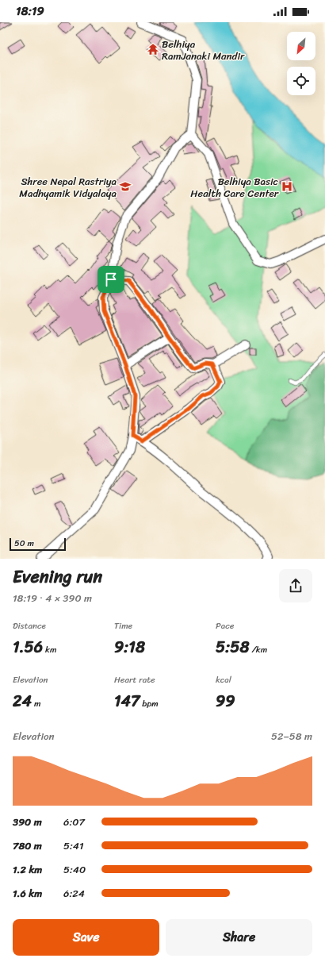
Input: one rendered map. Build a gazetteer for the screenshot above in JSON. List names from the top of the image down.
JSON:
{
  "places": {
    "temple": ["Belhiya RamJanaki Mandir"],
    "school or university": ["Shree Nepal Rastriya Madhyamik Vidyalaya"],
    "hospital": ["Belhiya Basic Health Care Center"]
  },
  "scale_bar": "50 m",
  "north": "bottom left",
  "page": {
    "status": "18:19",
    "scale": "50 m",
    "heading": ["Evening run", "18:19 · 4 × 390 m"],
    "stats": [
      ["Distance", "1.56 km"],
      ["Time", "9:18"],
      ["Pace", "5:58 /km"],
      ["Elevation", "24 m"],
      ["Heart rate", "147 bpm"],
      ["kcal", "99"]
    ],
    "chart": ["Elevation", "52–58 m"],
    "list": [
      {
        "name": "390 m",
        "note": "6:07"
      },
      {
        "name": "780 m",
        "note": "5:41"
      },
      {
        "name": "1.2 km",
        "note": "5:40"
      },
      {
        "name": "1.6 km",
        "note": "6:24"
      }
    ],
    "buttons": ["Save", "Share"]
  }
}
